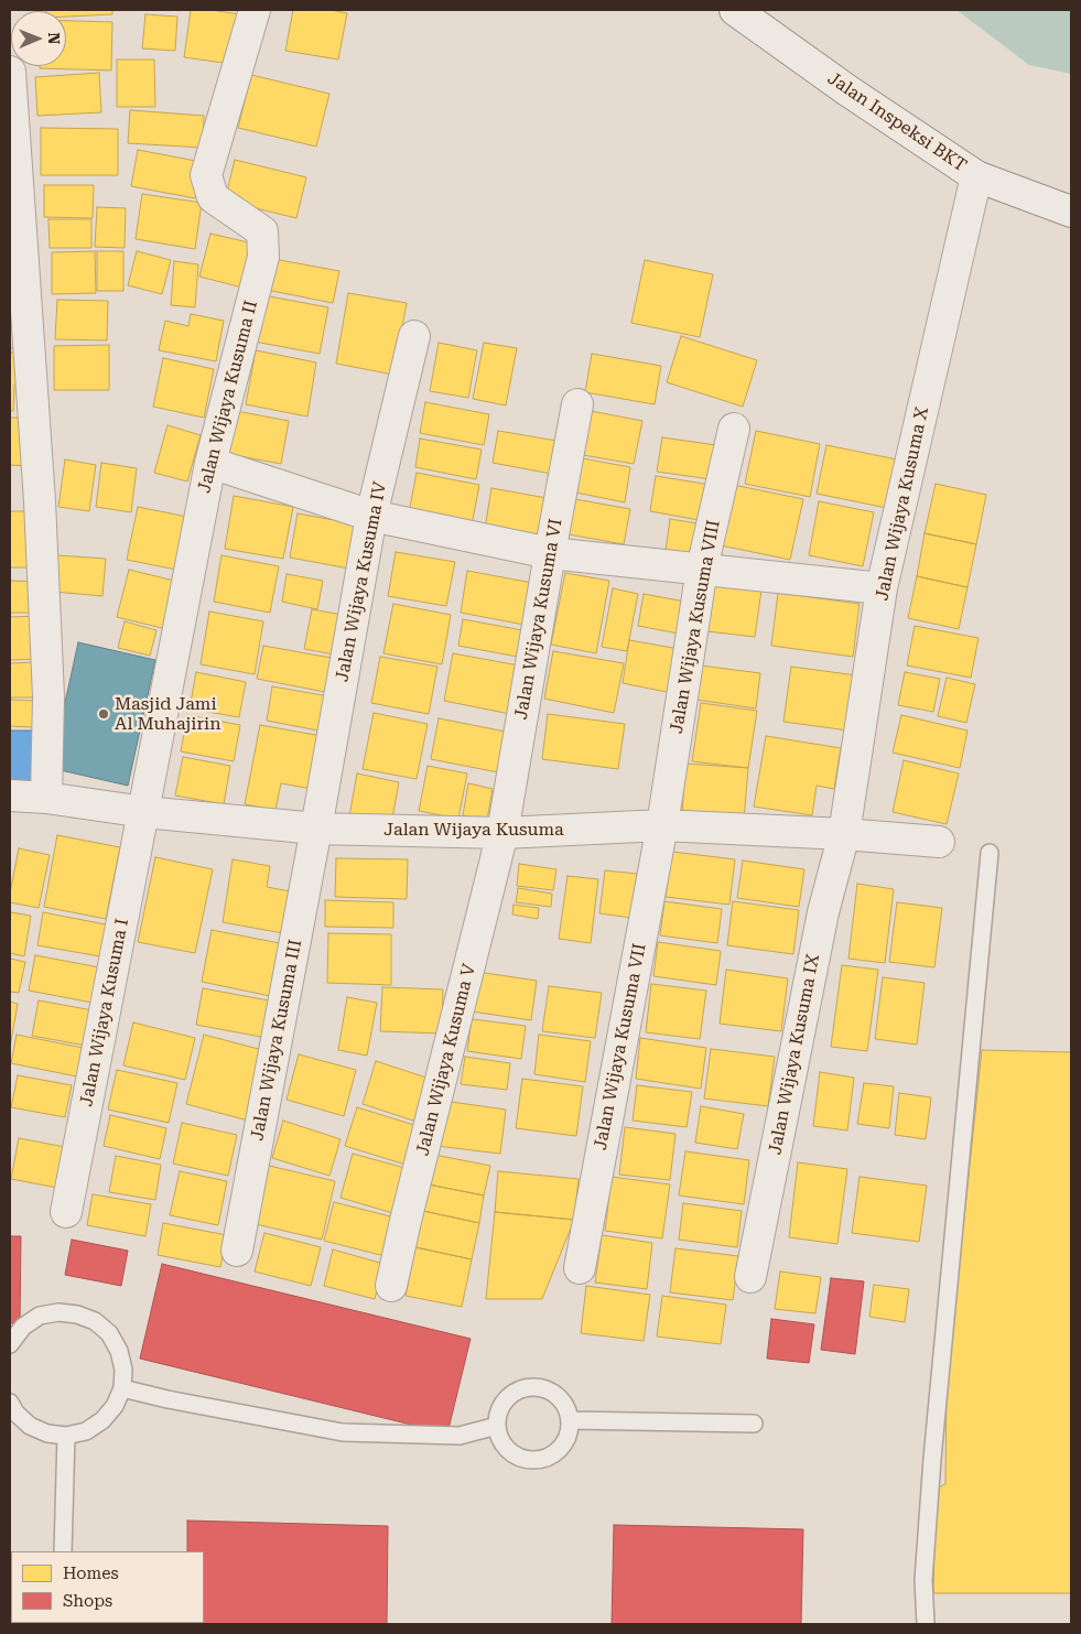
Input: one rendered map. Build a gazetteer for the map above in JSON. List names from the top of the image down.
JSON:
{
  "streets": {
    "street": [
      "Jalan Inspeksi BKT",
      "Jalan Wijaya Kusuma II",
      "Jalan Wijaya Kusuma X",
      "Jalan Wijaya Kusuma IV",
      "Jalan Wijaya Kusuma VI",
      "Jalan Wijaya Kusuma VIII",
      "Jalan Wijaya Kusuma",
      "Jalan Wijaya Kusuma I",
      "Jalan Wijaya Kusuma III",
      "Jalan Wijaya Kusuma VII",
      "Jalan Wijaya Kusuma IX",
      "Jalan Wijaya Kusuma V"
    ]
  },
  "crossings": [
    ["Jalan Inspeksi BKT", "Jalan Wijaya Kusuma X"],
    ["Jalan Wijaya Kusuma II", "Jalan Wijaya Kusuma"],
    ["Jalan Wijaya Kusuma II", "Jalan Wijaya Kusuma I"],
    ["Jalan Wijaya Kusuma X", "Jalan Wijaya Kusuma"],
    ["Jalan Wijaya Kusuma X", "Jalan Wijaya Kusuma IX"],
    ["Jalan Wijaya Kusuma IV", "Jalan Wijaya Kusuma"],
    ["Jalan Wijaya Kusuma IV", "Jalan Wijaya Kusuma III"],
    ["Jalan Wijaya Kusuma VI", "Jalan Wijaya Kusuma"],
    ["Jalan Wijaya Kusuma VI", "Jalan Wijaya Kusuma V"],
    ["Jalan Wijaya Kusuma VIII", "Jalan Wijaya Kusuma"],
    ["Jalan Wijaya Kusuma VIII", "Jalan Wijaya Kusuma VII"],
    ["Jalan Wijaya Kusuma", "Jalan Wijaya Kusuma I"],
    ["Jalan Wijaya Kusuma", "Jalan Wijaya Kusuma III"],
    ["Jalan Wijaya Kusuma", "Jalan Wijaya Kusuma VII"],
    ["Jalan Wijaya Kusuma", "Jalan Wijaya Kusuma IX"],
    ["Jalan Wijaya Kusuma", "Jalan Wijaya Kusuma V"]
  ],
  "places": ["Masjid Jami Al Muhajirin"],
  "legend": ["Homes", "Shops"],
  "north": "right"
}
